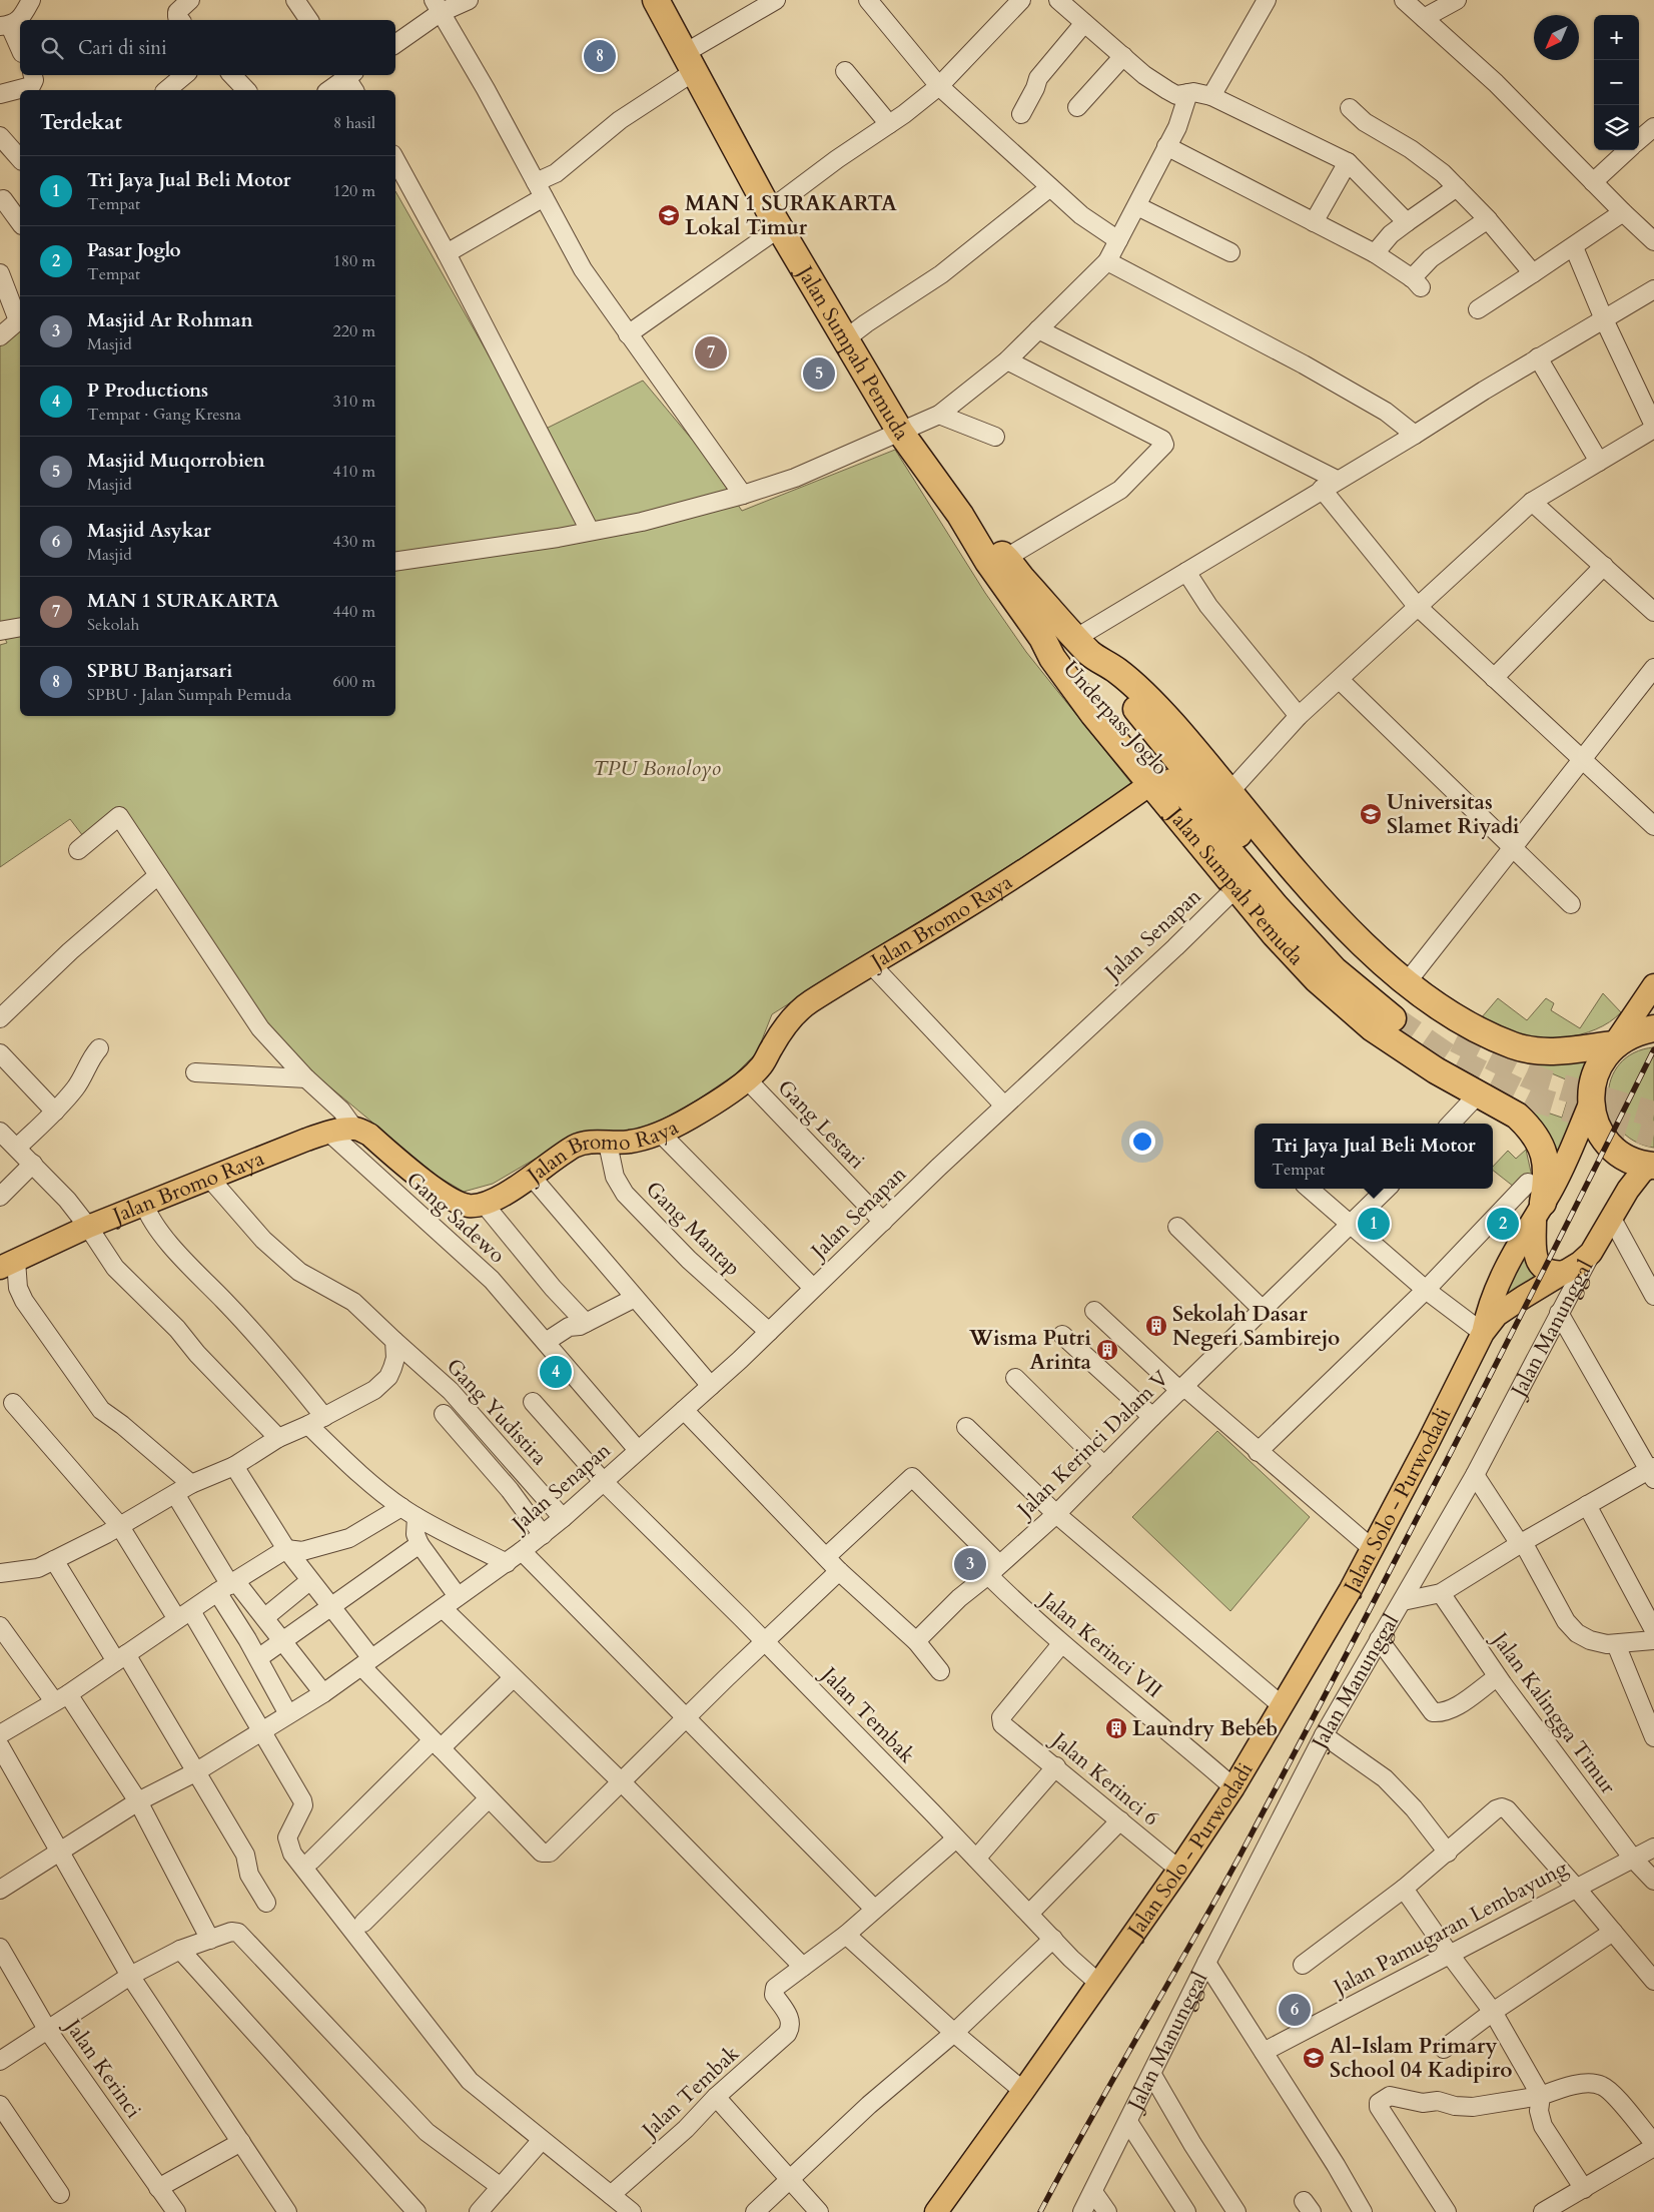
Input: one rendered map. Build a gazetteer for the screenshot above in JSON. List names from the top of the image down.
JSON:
{
  "streets": {
    "highway": ["Jalan Sumpah Pemuda", "Underpass Joglo"],
    "main road": ["Jalan Bromo Raya", "Jalan Manunggal", "Jalan Solo - Purwodadi"],
    "street": [
      "Jalan Senapan",
      "Gang Lestari",
      "Gang Sadewo",
      "Gang Mantap",
      "Gang Yudistira",
      "Jalan Kerinci Dalam V",
      "Jalan Kerinci VII",
      "Jalan Kalingga Timur",
      "Jalan Tembak",
      "Jalan Kerinci 6",
      "Jalan Pamugaran Lembayung",
      "Jalan Kerinci"
    ]
  },
  "crossings": [
    ["Jalan Sumpah Pemuda", "Underpass Joglo"],
    ["Jalan Sumpah Pemuda", "Jalan Bromo Raya"],
    ["Jalan Sumpah Pemuda", "Jalan Senapan"],
    ["Jalan Sumpah Pemuda", "Jalan Solo - Purwodadi"],
    ["Jalan Bromo Raya", "Gang Lestari"],
    ["Jalan Bromo Raya", "Gang Sadewo"],
    ["Jalan Bromo Raya", "Gang Mantap"],
    ["Jalan Bromo Raya", "Gang Yudistira"],
    ["Jalan Senapan", "Gang Lestari"],
    ["Jalan Senapan", "Gang Sadewo"],
    ["Jalan Senapan", "Gang Mantap"],
    ["Jalan Senapan", "Gang Yudistira"],
    ["Jalan Senapan", "Jalan Tembak"],
    ["Jalan Manunggal", "Jalan Solo - Purwodadi"],
    ["Jalan Kerinci Dalam V", "Jalan Kerinci VII"],
    ["Jalan Solo - Purwodadi", "Jalan Kerinci VII"],
    ["Jalan Solo - Purwodadi", "Jalan Tembak"],
    ["Jalan Solo - Purwodadi", "Jalan Kerinci 6"],
    ["Jalan Kerinci VII", "Jalan Kerinci 6"],
    ["Jalan Kalingga Timur", "Jalan Pamugaran Lembayung"]
  ],
  "parks": ["TPU Bonoloyo"],
  "places": {
    "school or university": ["MAN 1 SURAKARTA Lokal Timur", "Universitas Slamet Riyadi", "Al-Islam Primary School 04 Kadipiro"],
    "building": ["Sekolah Dasar Negeri Sambirejo", "Wisma Putri Arinta", "Laundry Bebeb"]
  },
  "north": "bottom left",
  "page": {
    "map_buttons": ["+", "−"],
    "search": "Cari di sini",
    "pins": [
      "8",
      "7",
      "5",
      "1",
      "2",
      "4",
      "3",
      "6"
    ],
    "heading": ["Terdekat", "8 hasil"],
    "list": [
      {
        "mark": "1",
        "name": "Tri Jaya Jual Beli Motor",
        "note": "Tempat",
        "value": "120 m"
      },
      {
        "mark": "2",
        "name": "Pasar Joglo",
        "note": "Tempat",
        "value": "180 m"
      },
      {
        "mark": "3",
        "name": "Masjid Ar Rohman",
        "note": "Masjid",
        "value": "220 m"
      },
      {
        "mark": "4",
        "name": "P Productions",
        "note": "Tempat · Gang Kresna",
        "value": "310 m"
      },
      {
        "mark": "5",
        "name": "Masjid Muqorrobien",
        "note": "Masjid",
        "value": "410 m"
      },
      {
        "mark": "6",
        "name": "Masjid Asykar",
        "note": "Masjid",
        "value": "430 m"
      },
      {
        "mark": "7",
        "name": "MAN 1 SURAKARTA",
        "note": "Sekolah",
        "value": "440 m"
      },
      {
        "mark": "8",
        "name": "SPBU Banjarsari",
        "note": "SPBU · Jalan Sumpah Pemuda",
        "value": "600 m"
      }
    ],
    "popup": ["Tri Jaya Jual Beli Motor", "Tempat"]
  }
}
